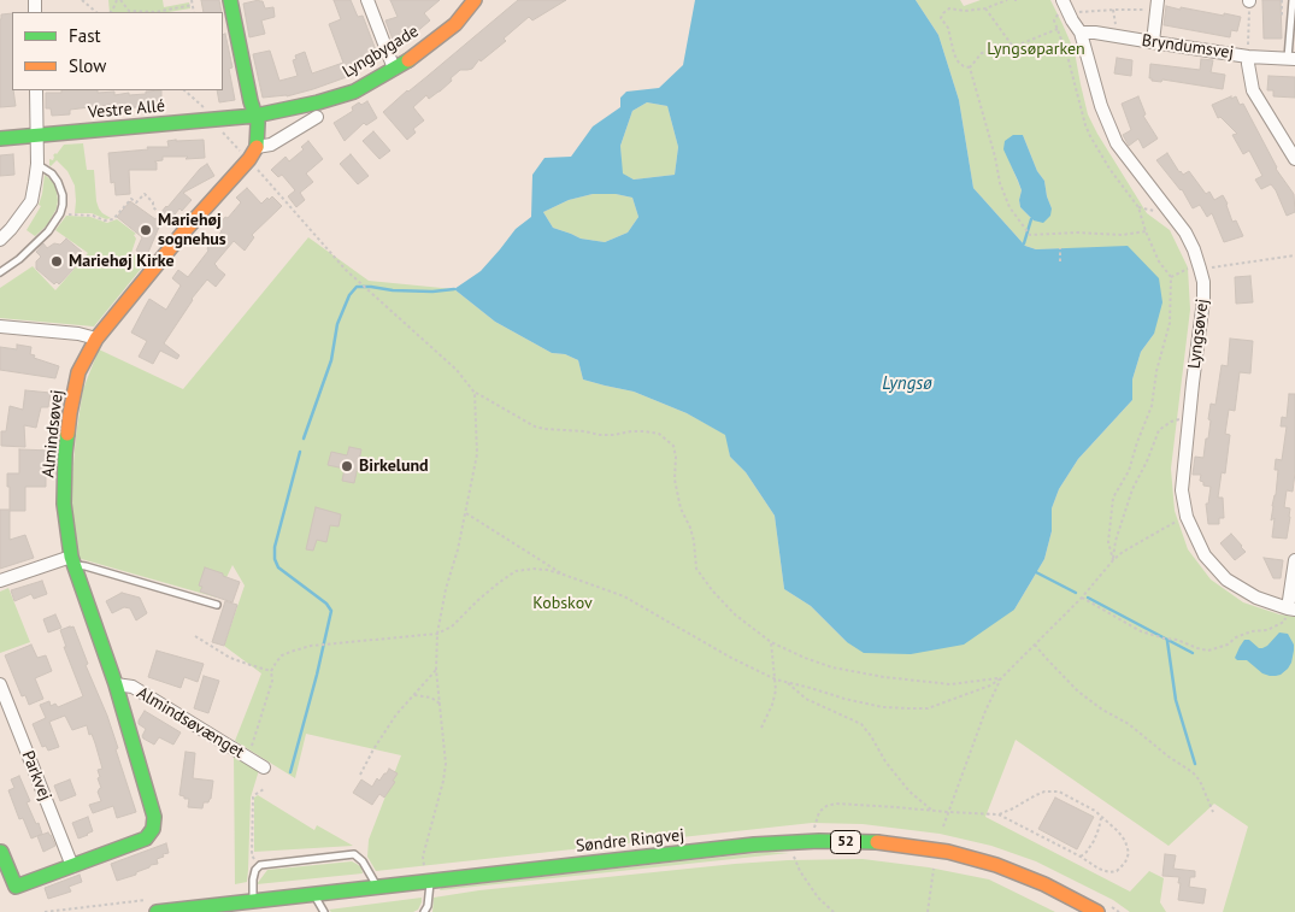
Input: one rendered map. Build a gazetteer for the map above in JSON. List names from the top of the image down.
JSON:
{
  "streets": {
    "street": [
      "Bryndumsvej",
      "Lyngbygade",
      "Vestre Allé",
      "Lyngsøvej",
      "Almindsøvej",
      "Almindsøvænget",
      "Parkvej",
      "Søndre Ringvej",
      "52"
    ]
  },
  "crossings": [
    ["Bryndumsvej", "Lyngsøvej"],
    ["Lyngbygade", "Vestre Allé"],
    ["Almindsøvej", "Almindsøvænget"],
    ["Almindsøvej", "Parkvej"]
  ],
  "water": ["Lyngsø"],
  "parks": ["Lyngsøparken", "Kobskov"],
  "places": ["Mariehøj sognehus", "Mariehøj Kirke", "Birkelund"],
  "legend": ["Fast", "Slow"]
}
